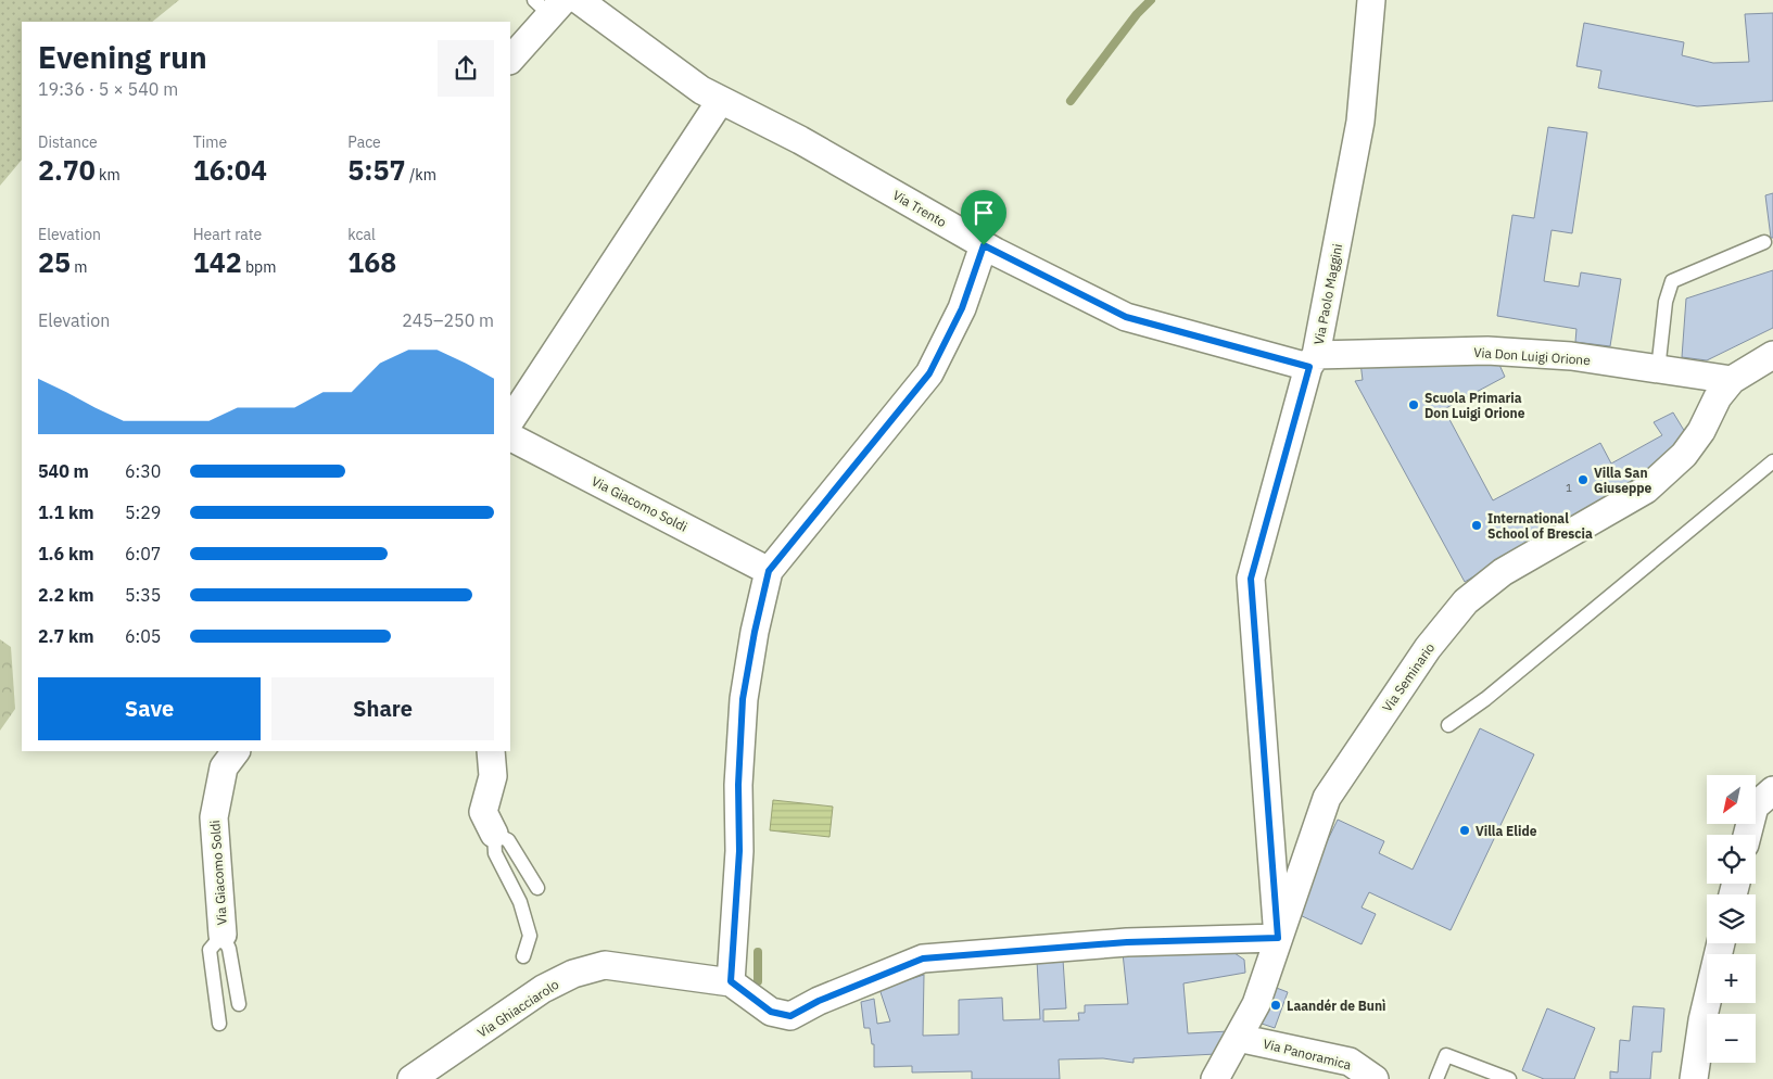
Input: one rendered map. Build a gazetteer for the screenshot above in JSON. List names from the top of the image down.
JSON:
{
  "streets": {
    "street": [
      "Via Trento",
      "Via Paolo Maggini",
      "Via Don Luigi Orione",
      "Via Giacomo Soldi",
      "Via Seminario",
      "Via Ghiacciarolo",
      "Via Panoramica"
    ]
  },
  "crossings": [
    ["Via Trento", "Via Paolo Maggini"],
    ["Via Trento", "Via Don Luigi Orione"],
    ["Via Paolo Maggini", "Via Don Luigi Orione"],
    ["Via Paolo Maggini", "Via Seminario"],
    ["Via Don Luigi Orione", "Via Seminario"],
    ["Via Seminario", "Via Panoramica"]
  ],
  "places": [
    "Scuola Primaria Don Luigi Orione",
    "Villa San Giuseppe",
    "International School of Brescia",
    "Villa Elide",
    "Laandér de Bunì"
  ],
  "house_numbers": ["1"],
  "north": "bottom left",
  "page": {
    "heading": ["Evening run", "19:36 · 5 × 540 m"],
    "stats": [
      ["Distance", "2.70 km"],
      ["Time", "16:04"],
      ["Pace", "5:57 /km"],
      ["Elevation", "25 m"],
      ["Heart rate", "142 bpm"],
      ["kcal", "168"]
    ],
    "chart": ["Elevation", "245–250 m"],
    "list": [
      {
        "name": "540 m",
        "note": "6:30"
      },
      {
        "name": "1.1 km",
        "note": "5:29"
      },
      {
        "name": "1.6 km",
        "note": "6:07"
      },
      {
        "name": "2.2 km",
        "note": "5:35"
      },
      {
        "name": "2.7 km",
        "note": "6:05"
      }
    ],
    "buttons": ["Save", "Share"],
    "map_buttons": ["+", "−"]
  }
}
